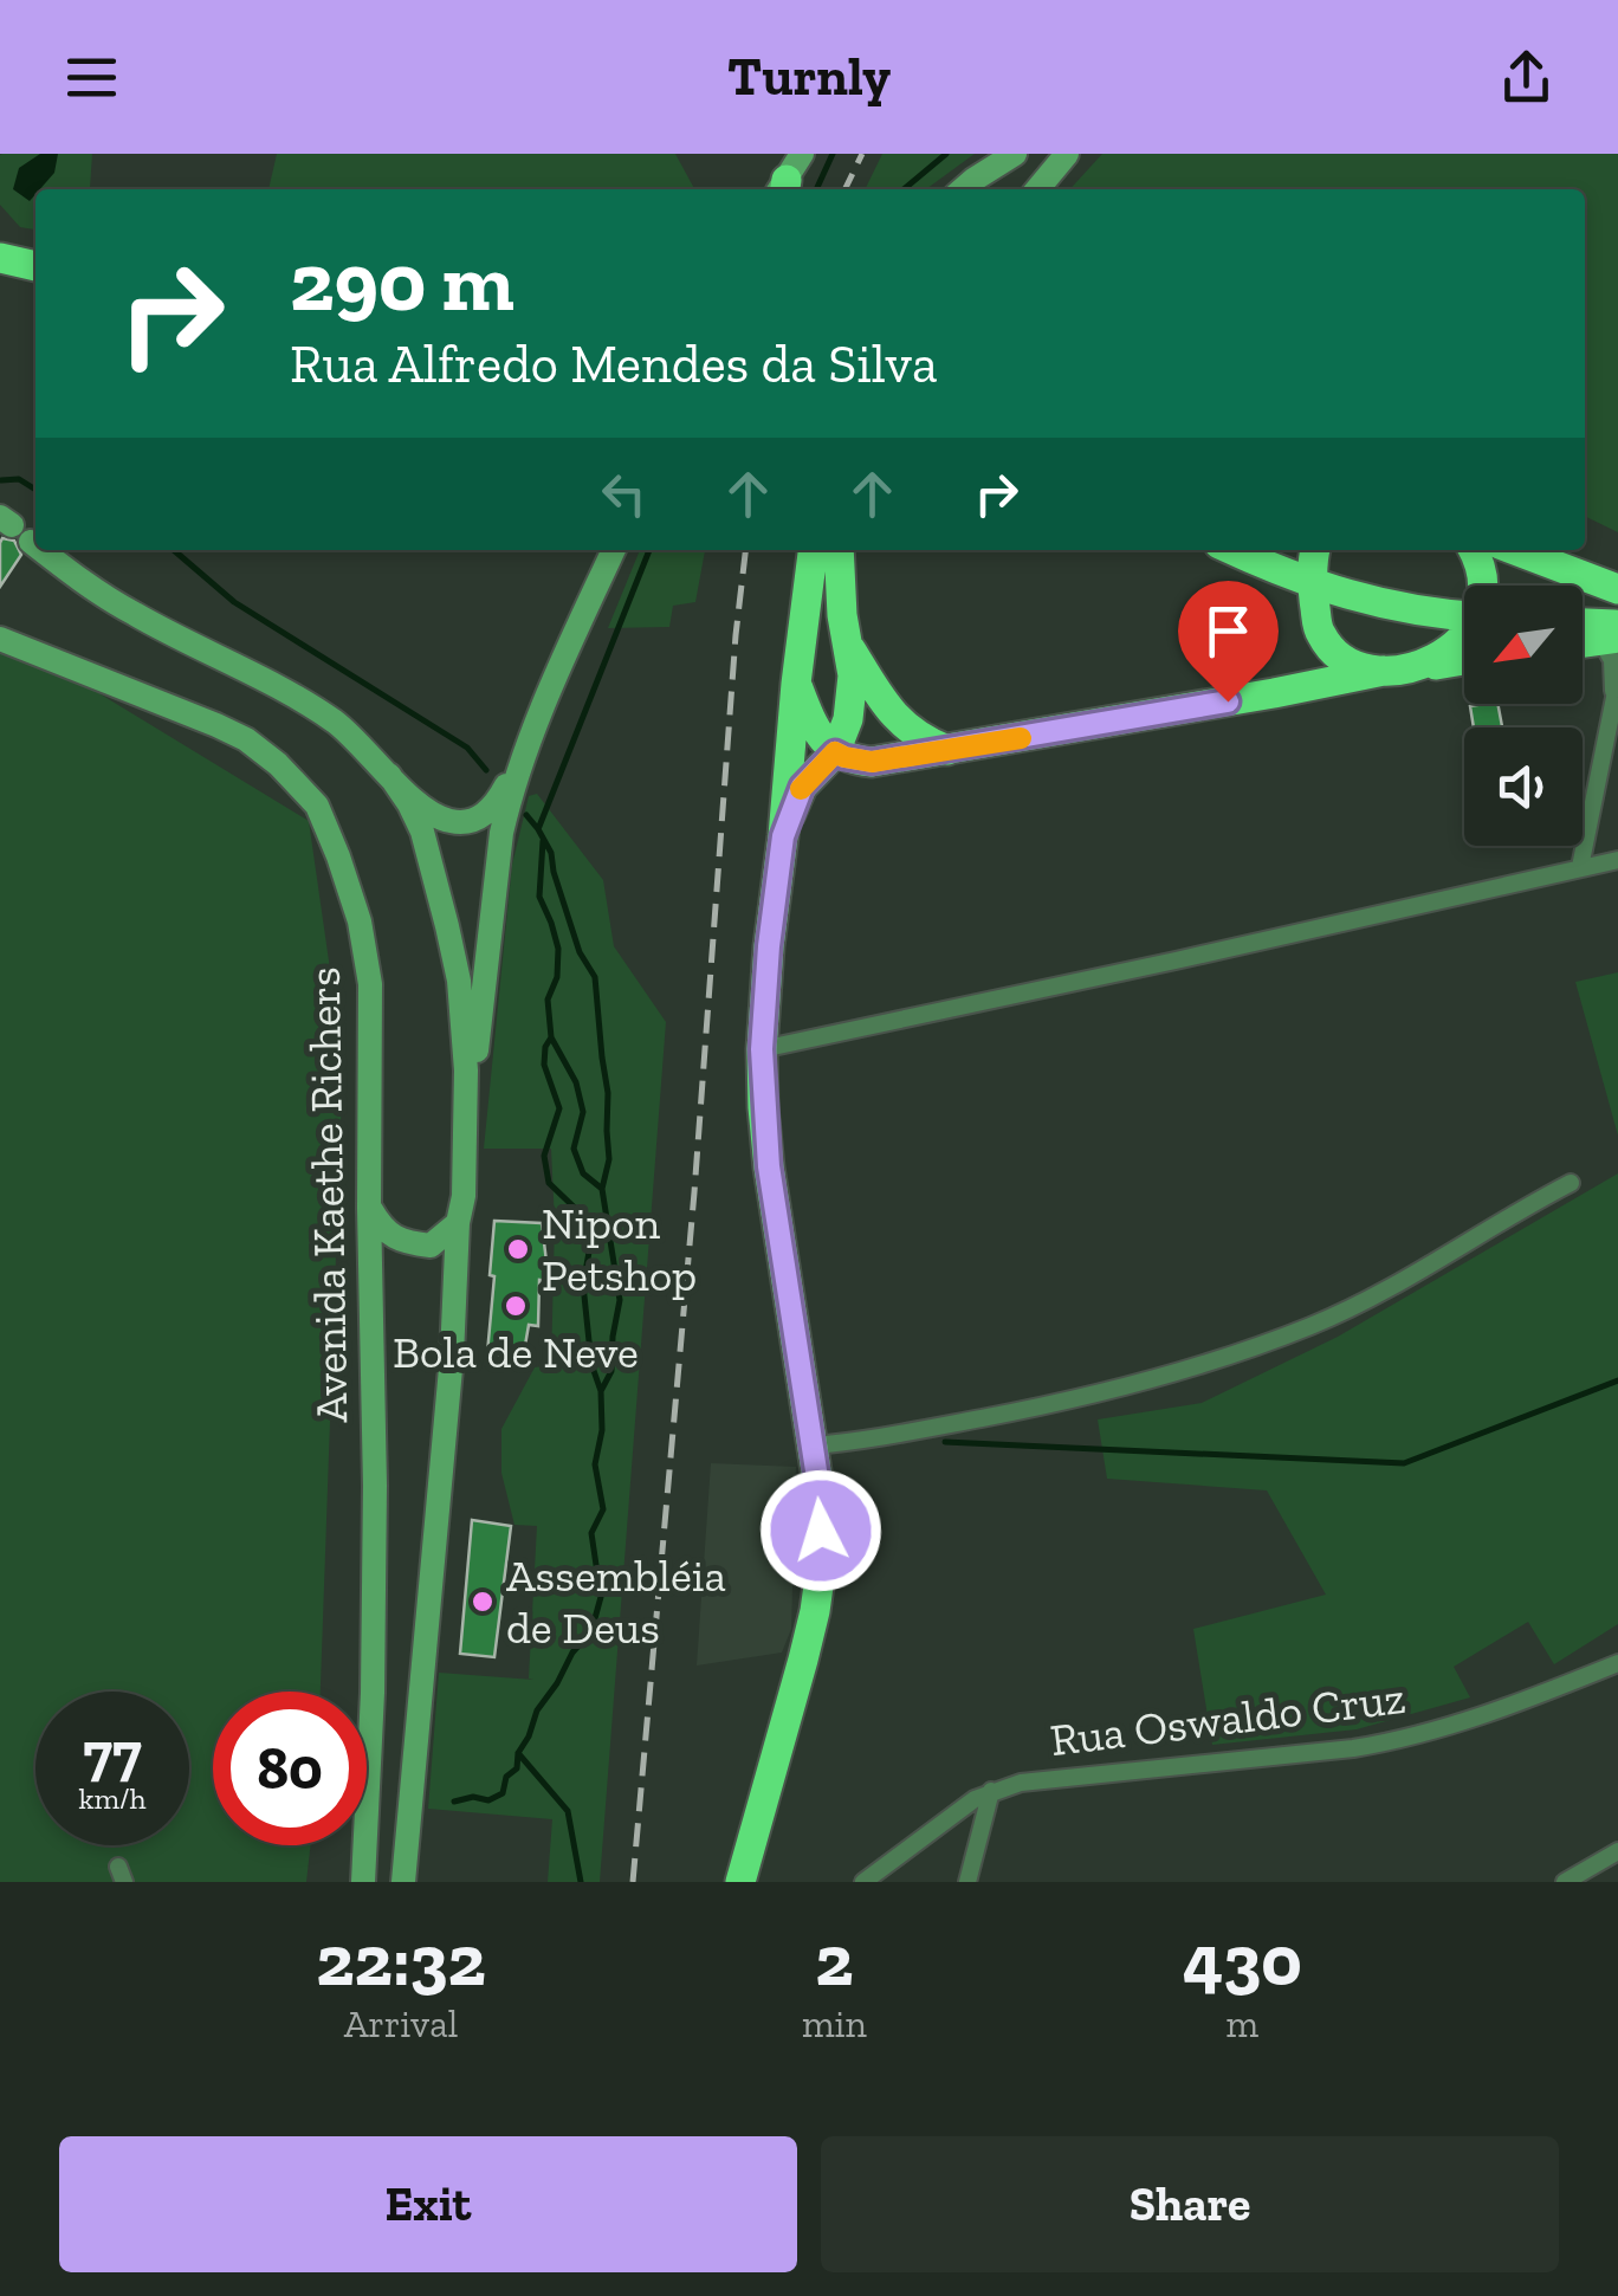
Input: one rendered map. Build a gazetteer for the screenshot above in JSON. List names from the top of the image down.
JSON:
{
  "streets": {
    "main road": ["Avenida Kaethe Richers"],
    "street": ["Rua Oswaldo Cruz"]
  },
  "places": ["Nipon Petshop", "Bola de Neve", "Assembléia de Deus"],
  "north": "bottom left",
  "page": {
    "header": "Turnly",
    "turn": ["290 m", "Rua Alfredo Mendes da Silva"],
    "speed": "77 km/h",
    "limit": "80",
    "eta": [
      "22:32",
      "Arrival",
      "2",
      "min",
      "430",
      "m"
    ],
    "buttons": ["Exit", "Share"]
  }
}
